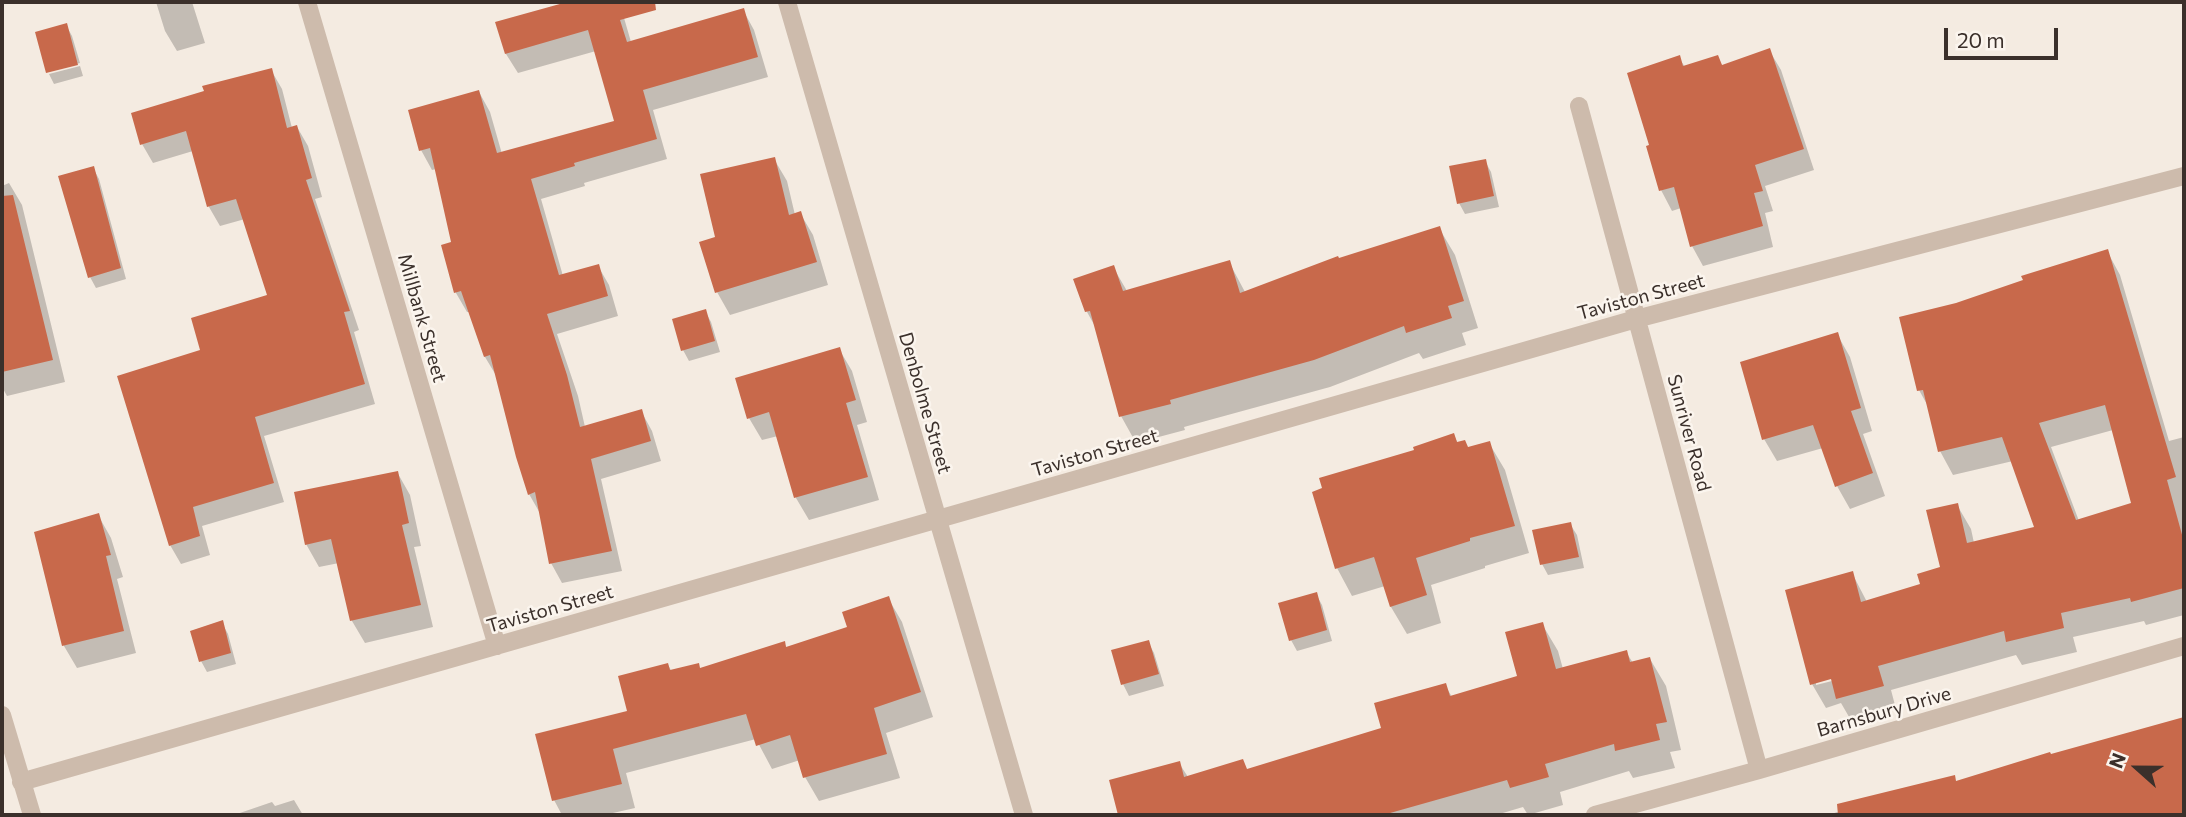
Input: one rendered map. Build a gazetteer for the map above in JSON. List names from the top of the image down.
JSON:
{
  "streets": {
    "street": [
      "Taviston Street",
      "Millbank Street",
      "Denbolme Street",
      "Sunriver Road",
      "Barnsbury Drive"
    ]
  },
  "crossings": [
    ["Taviston Street", "Millbank Street"],
    ["Taviston Street", "Denbolme Street"],
    ["Taviston Street", "Sunriver Road"],
    ["Sunriver Road", "Barnsbury Drive"]
  ],
  "scale_bar": "20 m",
  "north": "left"
}
